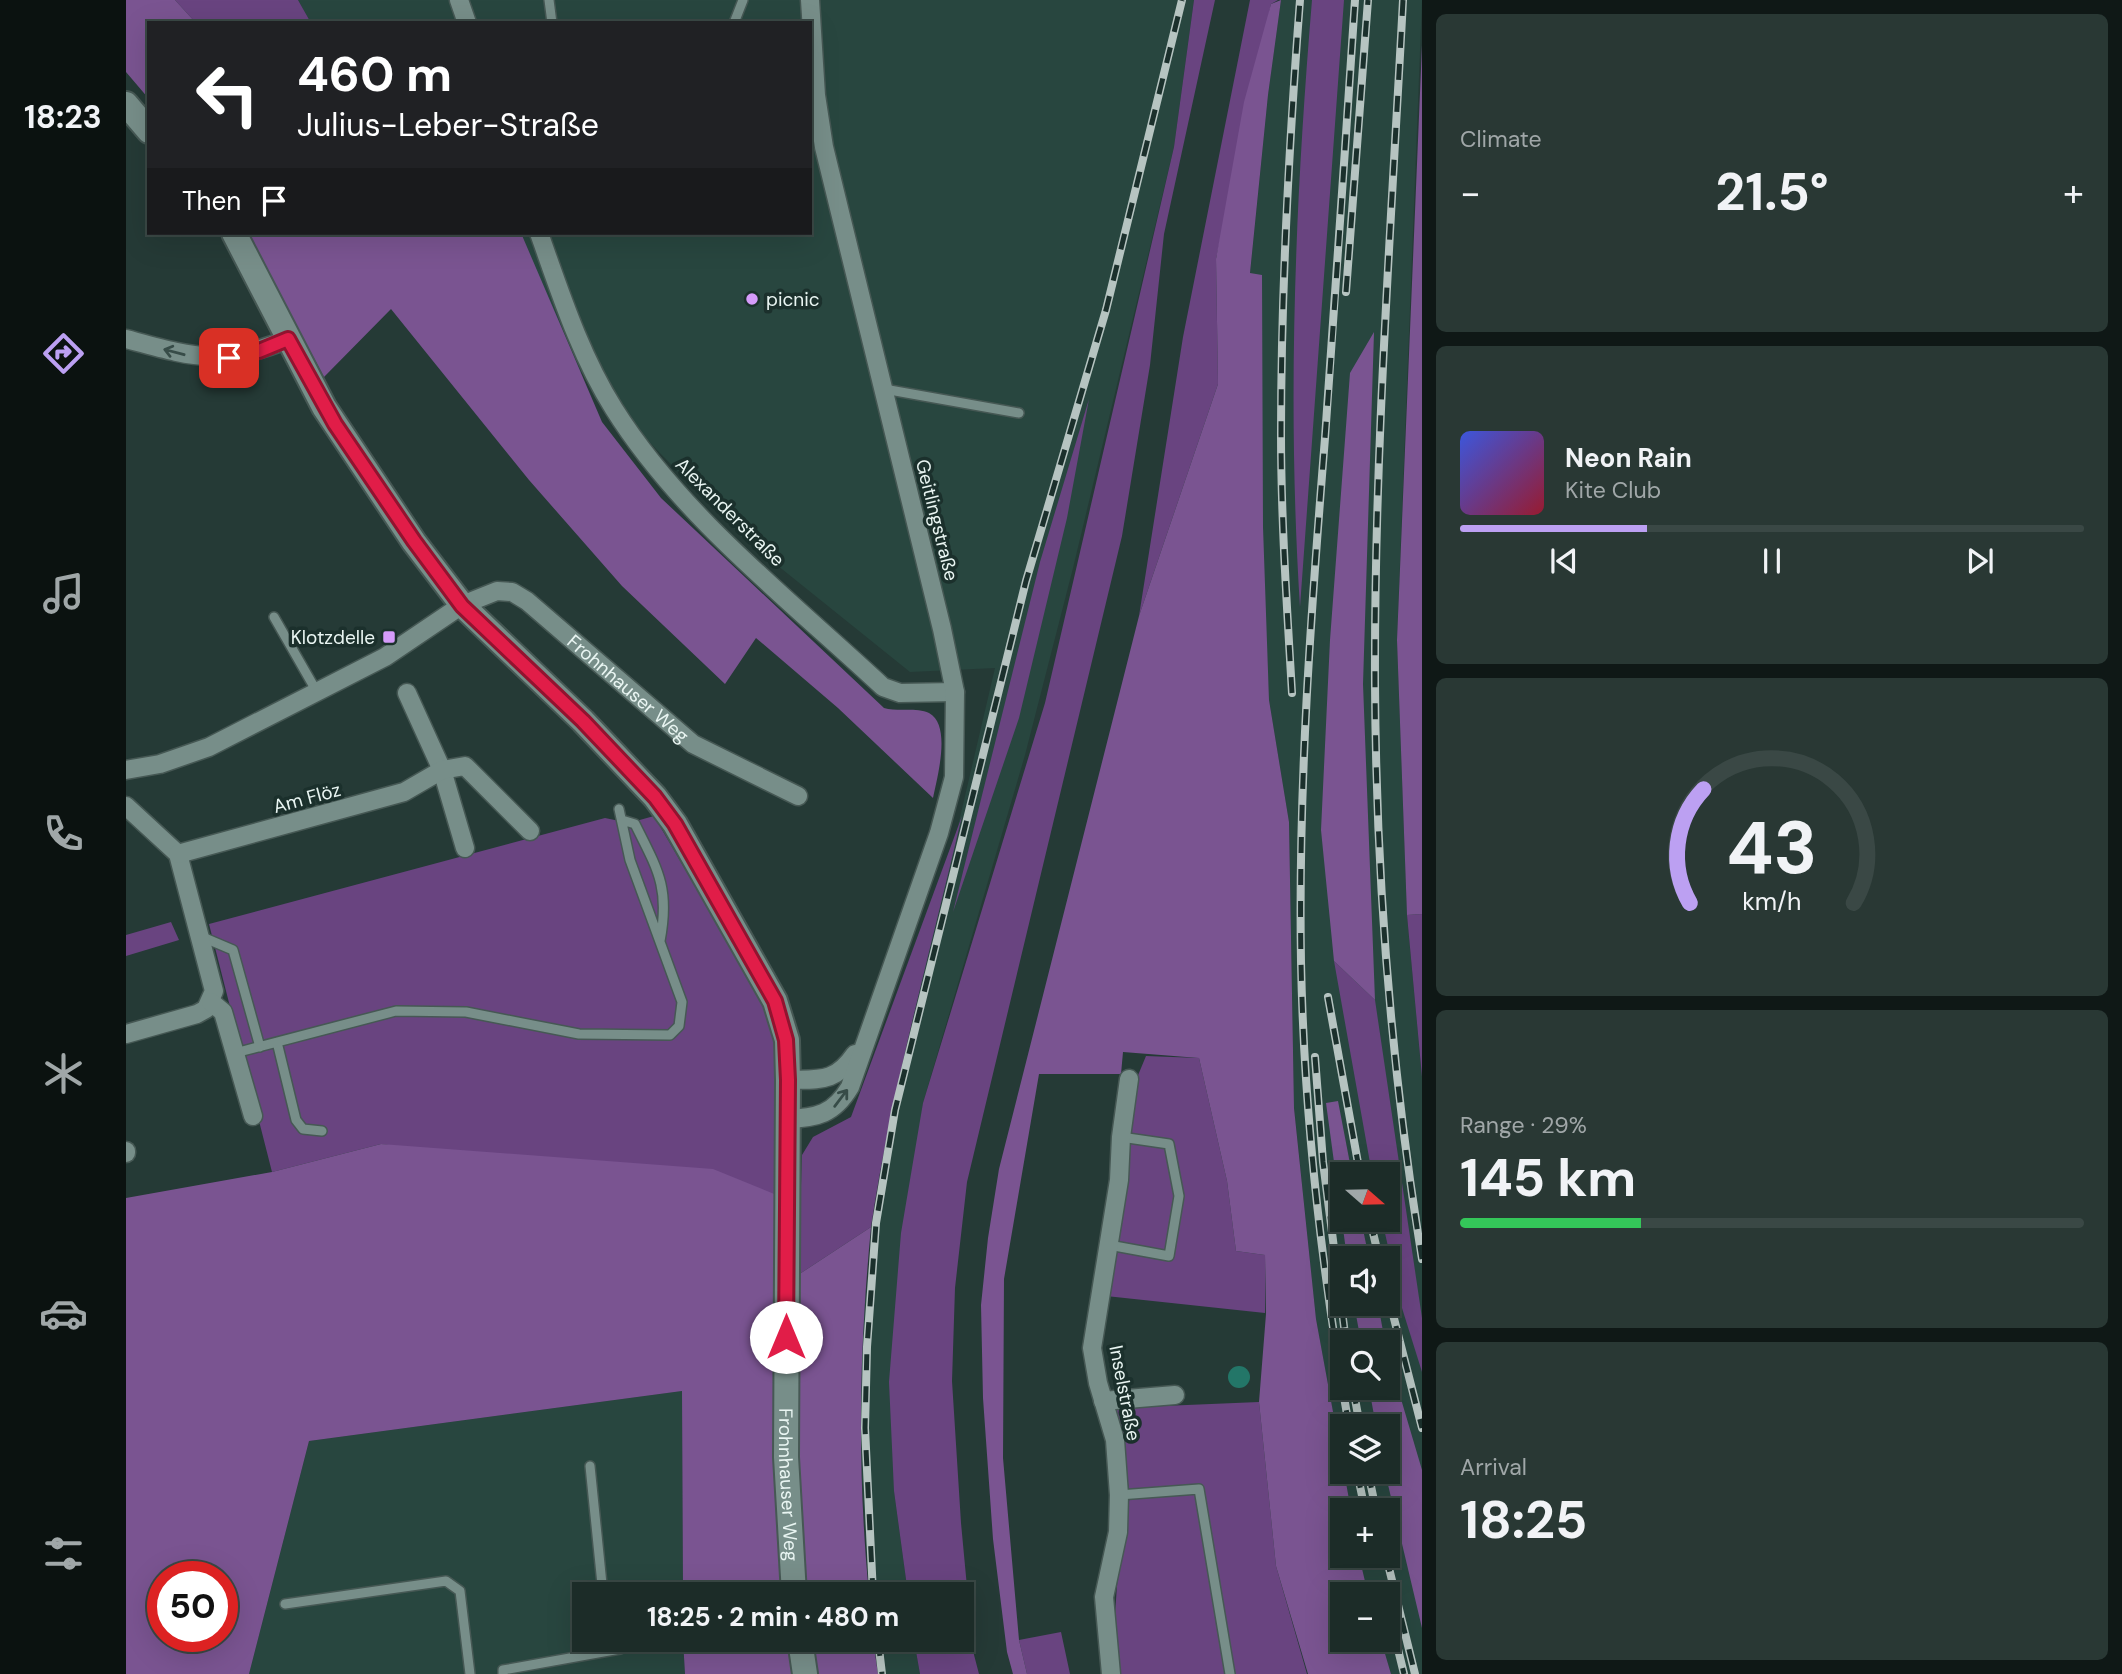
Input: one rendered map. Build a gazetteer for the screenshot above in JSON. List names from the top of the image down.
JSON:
{
  "streets": {
    "main road": ["Frohnhauser Weg"],
    "street": [
      "Alexanderstraße",
      "Geitlingstraße",
      "Am Flöz",
      "Inselstraße"
    ]
  },
  "crossings": [
    ["Alexanderstraße", "Geitlingstraße"],
    ["Geitlingstraße", "Frohnhauser Weg"]
  ],
  "places": {
    "other": ["picnic"],
    "transit": ["Klotzdelle"]
  },
  "north": "right",
  "page": {
    "tabs": "18:23",
    "tile": [
      "Climate",
      ["Range · 29%", "145 km"],
      ["Arrival", "18:25"]
    ],
    "turn": ["460 m", "Julius-Leber-Straße"],
    "heat": ["−", "21.5°", "+"],
    "then": "Then",
    "song": ["Neon Rain", "Kite Club"],
    "map_buttons": ["+", "−"],
    "limit": "50",
    "trip": "18:25 · 2 min · 480 m",
    "gauge": ["43", "km/h"]
  }
}
